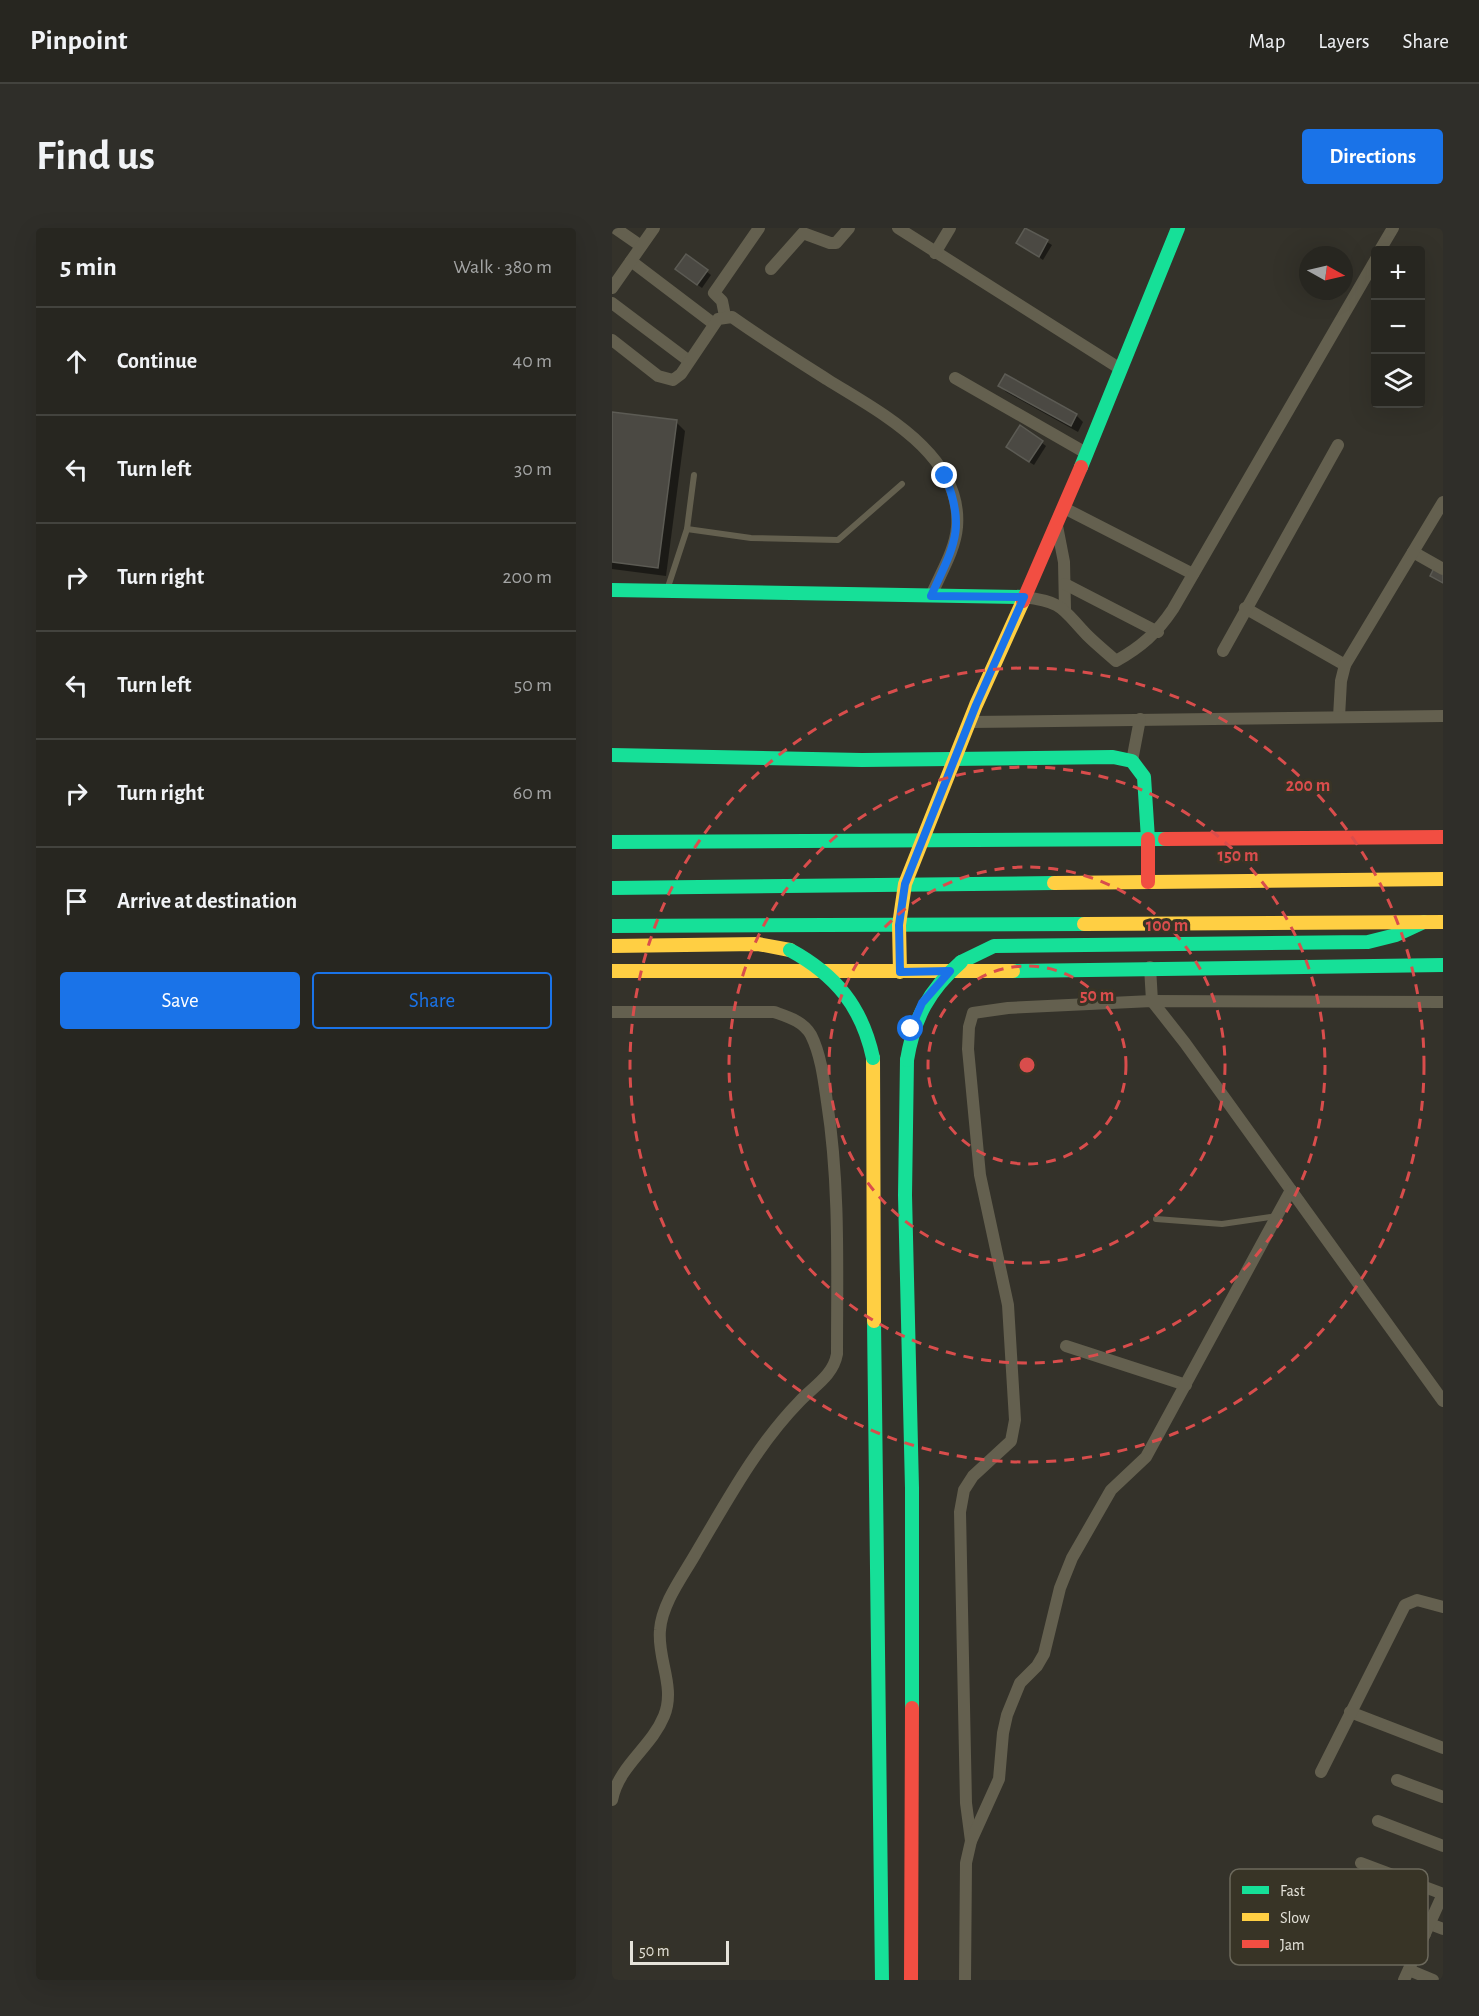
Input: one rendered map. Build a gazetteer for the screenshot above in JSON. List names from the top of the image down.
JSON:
{
  "legend": ["Fast", "Slow", "Jam"],
  "scale_bar": "50 m",
  "north": "right",
  "page": {
    "header": "Pinpoint",
    "nav": ["Map", "Layers", "Share"],
    "buttons": [
      "Directions",
      ["Save", "Share"]
    ],
    "title": "Find us",
    "heading": ["5 min", "Walk · 380 m"],
    "map_buttons": ["+", "−"],
    "list": [
      ["Continue", "40 m"],
      ["Turn left", "30 m"],
      ["Turn right", "200 m"],
      ["Turn left", "50 m"],
      ["Turn right", "60 m"],
      "Arrive at destination"
    ],
    "scale": "50 m"
  },
  "rings": [
    "200 m",
    "150 m",
    "100 m",
    "50 m"
  ]
}
